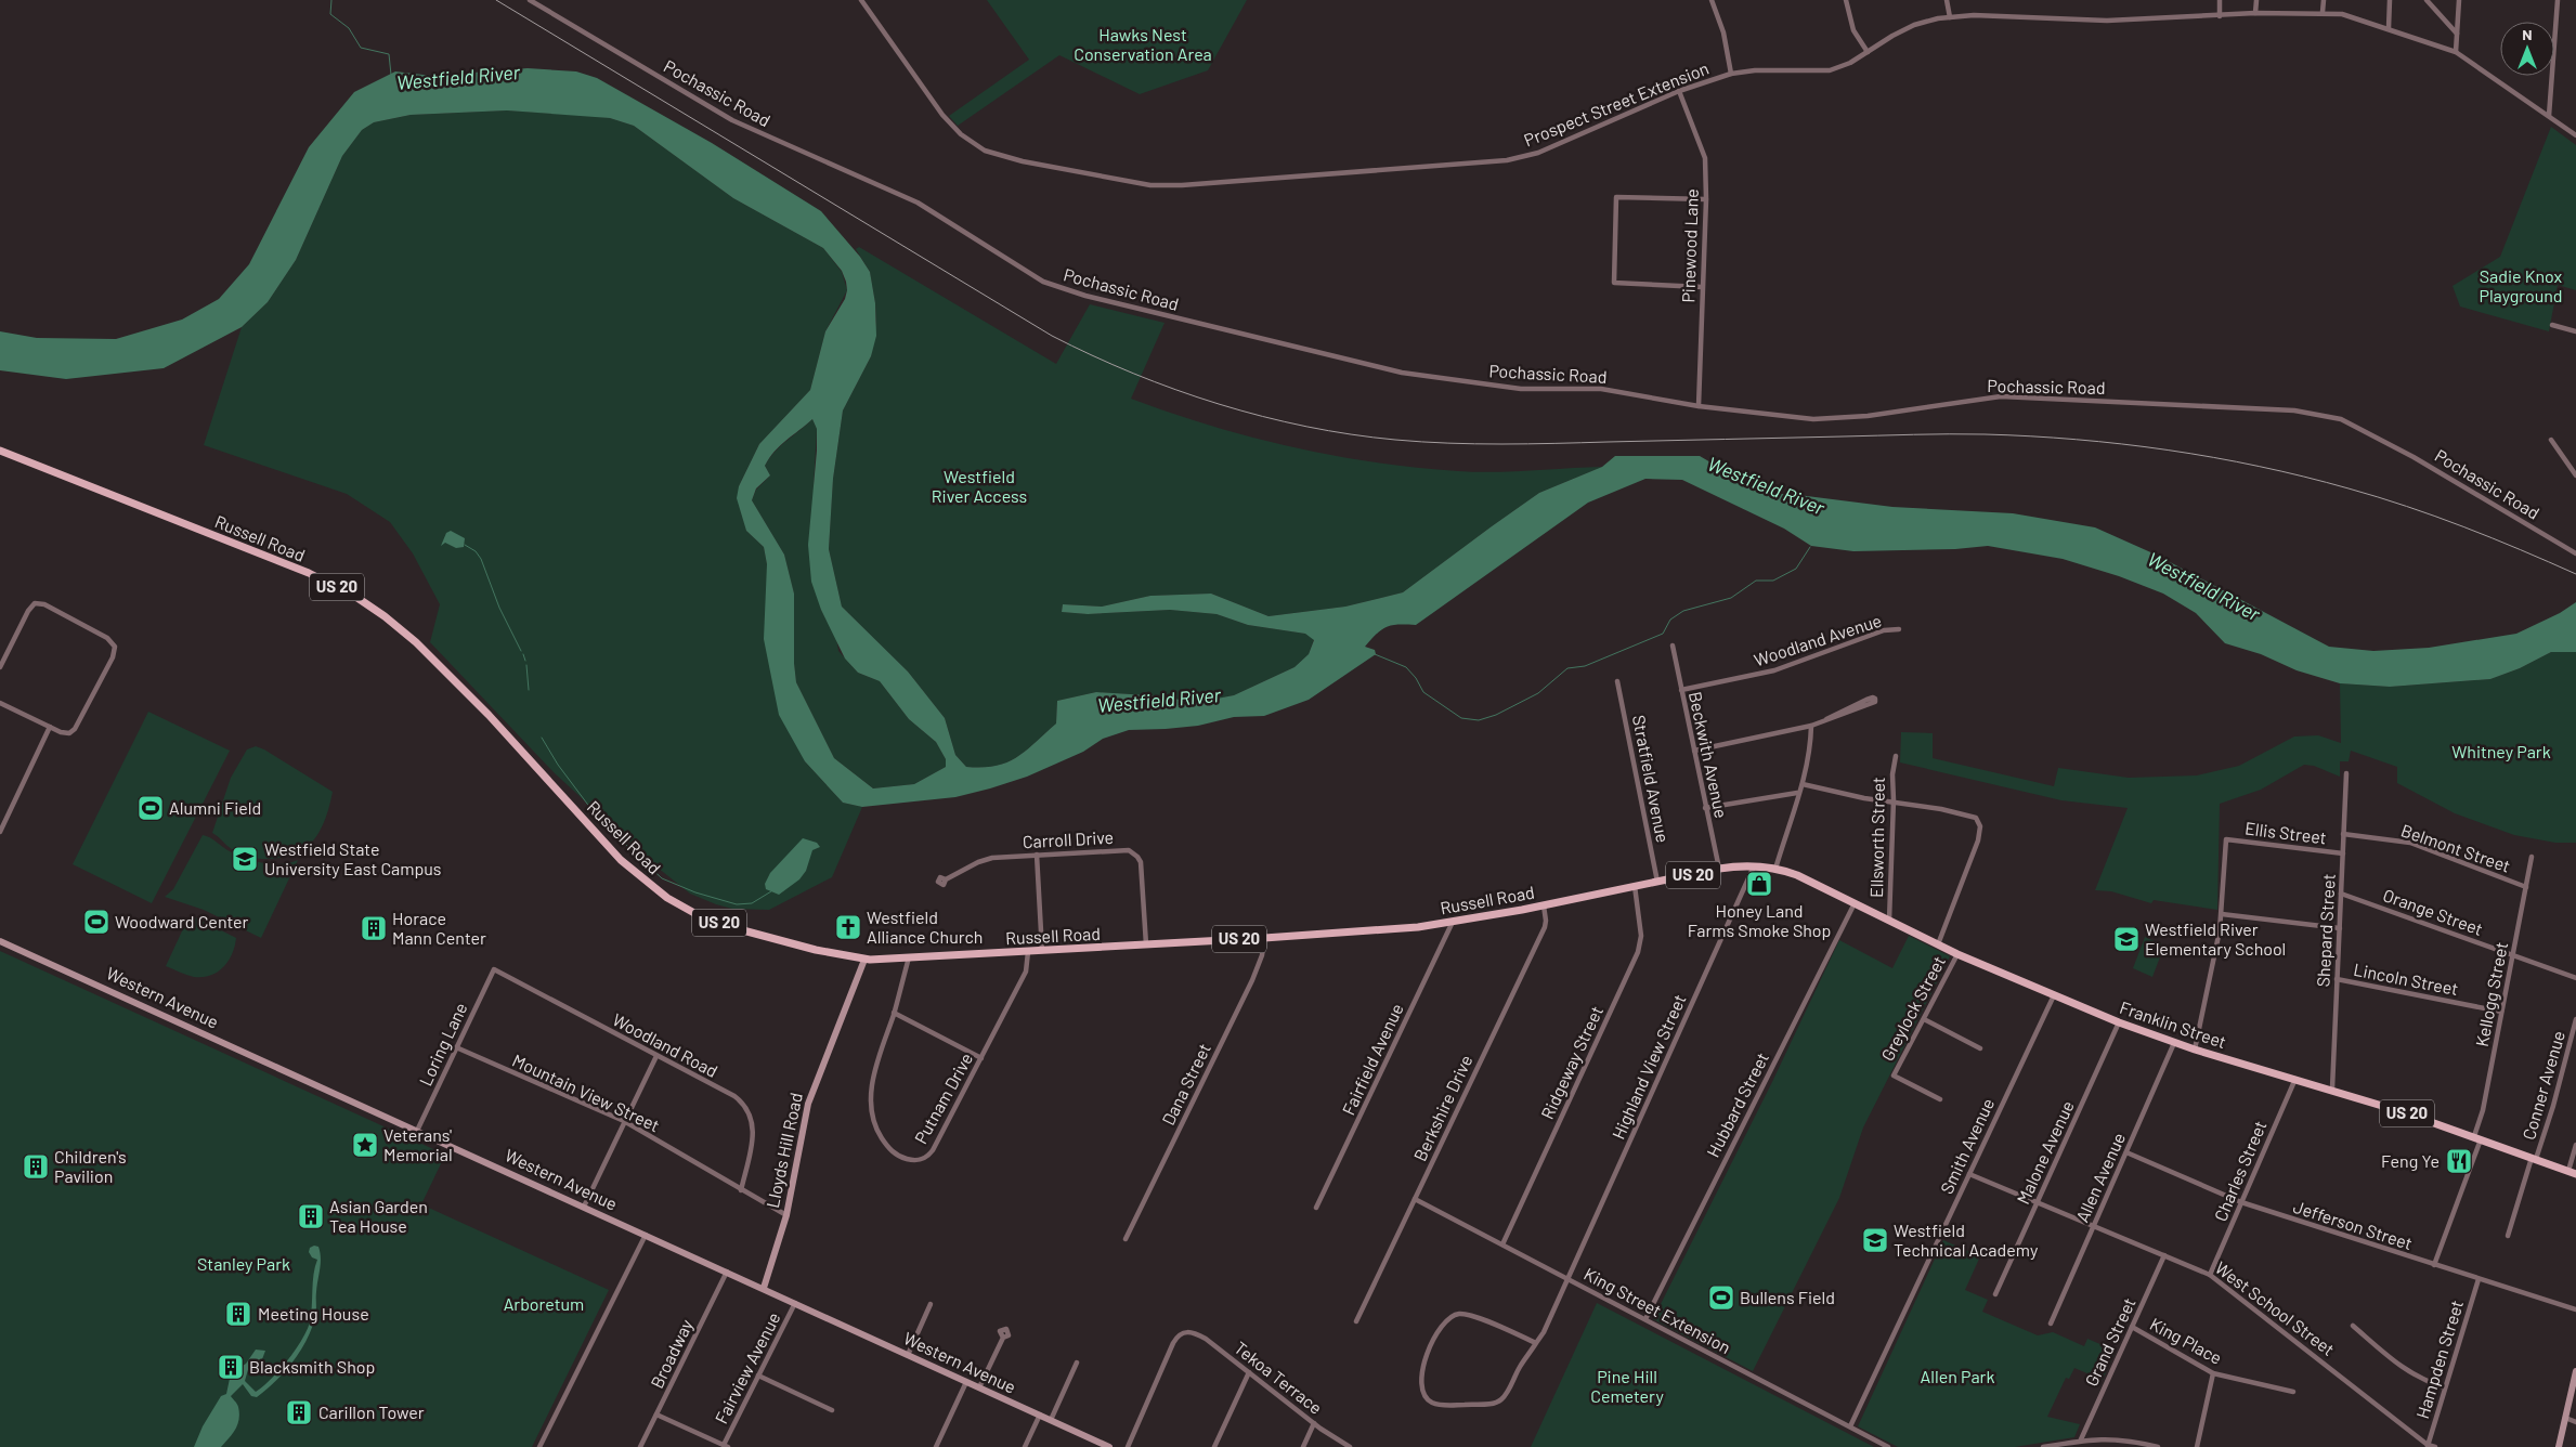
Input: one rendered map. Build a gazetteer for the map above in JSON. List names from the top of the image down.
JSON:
{
  "streets": {
    "main road": [
      "Russell Road",
      "US 20",
      "Western Avenue",
      "Franklin Street",
      "Lloyds Hill Road"
    ],
    "street": [
      "Pochassic Road",
      "Prospect Street Extension",
      "Pinewood Lane",
      "Woodland Avenue",
      "Beckwith Avenue",
      "Stratfield Avenue",
      "Ellis Street",
      "Ellsworth Street",
      "Carroll Drive",
      "Belmont Street",
      "Orange Street",
      "Shepard Street",
      "Lincoln Street",
      "Kellogg Street",
      "Greylock Street",
      "Loring Lane",
      "Woodland Road",
      "Fairfield Avenue",
      "Ridgeway Street",
      "Highland View Street",
      "Dana Street",
      "Conner Avenue",
      "Mountain View Street",
      "Putnam Drive",
      "Hubbard Street",
      "Berkshire Drive",
      "Smith Avenue",
      "Malone Avenue",
      "Charles Street",
      "Allen Avenue",
      "Jefferson Street",
      "West School Street",
      "King Street Extension",
      "King Place",
      "Grand Street",
      "Broadway",
      "Hampden Street",
      "Fairview Avenue",
      "Tekoa Terrace"
    ]
  },
  "crossings": [
    ["Pochassic Road", "Pinewood Lane"],
    ["Prospect Street Extension", "Pinewood Lane"],
    ["Russell Road", "Beckwith Avenue"],
    ["Russell Road", "Stratfield Avenue"],
    ["Russell Road", "Carroll Drive"],
    ["Russell Road", "Franklin Street"],
    ["Russell Road", "Fairfield Avenue"],
    ["Russell Road", "Ridgeway Street"],
    ["Russell Road", "Highland View Street"],
    ["Russell Road", "Dana Street"],
    ["Russell Road", "Putnam Drive"],
    ["Russell Road", "Berkshire Drive"],
    ["Russell Road", "Lloyds Hill Road"],
    ["Woodland Avenue", "Beckwith Avenue"],
    ["Ellis Street", "Shepard Street"],
    ["Ellsworth Street", "Franklin Street"],
    ["Belmont Street", "Shepard Street"],
    ["Belmont Street", "Kellogg Street"],
    ["Orange Street", "Shepard Street"],
    ["Orange Street", "Kellogg Street"],
    ["Shepard Street", "Lincoln Street"],
    ["Shepard Street", "Franklin Street"],
    ["Lincoln Street", "Kellogg Street"],
    ["Kellogg Street", "Franklin Street"],
    ["Kellogg Street", "Jefferson Street"],
    ["Western Avenue", "Loring Lane"],
    ["Western Avenue", "Lloyds Hill Road"],
    ["Western Avenue", "Broadway"],
    ["Western Avenue", "Fairview Avenue"],
    ["Greylock Street", "Franklin Street"],
    ["Franklin Street", "Conner Avenue"],
    ["Franklin Street", "Hubbard Street"],
    ["Franklin Street", "Smith Avenue"],
    ["Franklin Street", "Malone Avenue"],
    ["Franklin Street", "Charles Street"],
    ["Franklin Street", "Allen Avenue"],
    ["Loring Lane", "Woodland Road"],
    ["Loring Lane", "Mountain View Street"],
    ["Woodland Road", "Mountain View Street"],
    ["Ridgeway Street", "King Street Extension"],
    ["Highland View Street", "King Street Extension"],
    ["Mountain View Street", "Lloyds Hill Road"],
    ["Hubbard Street", "King Street Extension"],
    ["Berkshire Drive", "King Street Extension"],
    ["Smith Avenue", "West School Street"],
    ["Smith Avenue", "King Street Extension"],
    ["Malone Avenue", "West School Street"],
    ["Charles Street", "Jefferson Street"],
    ["Charles Street", "West School Street"],
    ["Allen Avenue", "Jefferson Street"],
    ["Allen Avenue", "West School Street"],
    ["Jefferson Street", "Hampden Street"],
    ["West School Street", "Grand Street"],
    ["West School Street", "Hampden Street"],
    ["King Place", "Grand Street"]
  ],
  "water": ["Westfield River"],
  "parks": [
    "Hawks Nest Conservation Area",
    "Sadie Knox Playground",
    "Westfield River Access",
    "Whitney Park",
    "Stanley Park",
    "Arboretum",
    "Pine Hill Cemetery",
    "Allen Park"
  ],
  "places": {
    "sports": ["Alumni Field", "Woodward Center", "Bullens Field"],
    "school or university": ["Westfield State University East Campus", "Westfield River Elementary School", "Westfield Technical Academy"],
    "shop": ["Honey Land Farms Smoke Shop"],
    "church": ["Westfield Alliance Church"],
    "building": [
      "Horace Mann Center",
      "Children's Pavilion",
      "Asian Garden Tea House",
      "Meeting House",
      "Blacksmith Shop",
      "Carillon Tower"
    ],
    "place": ["Veterans' Memorial"],
    "restaurant": ["Feng Ye"]
  },
  "north": "top"
}
